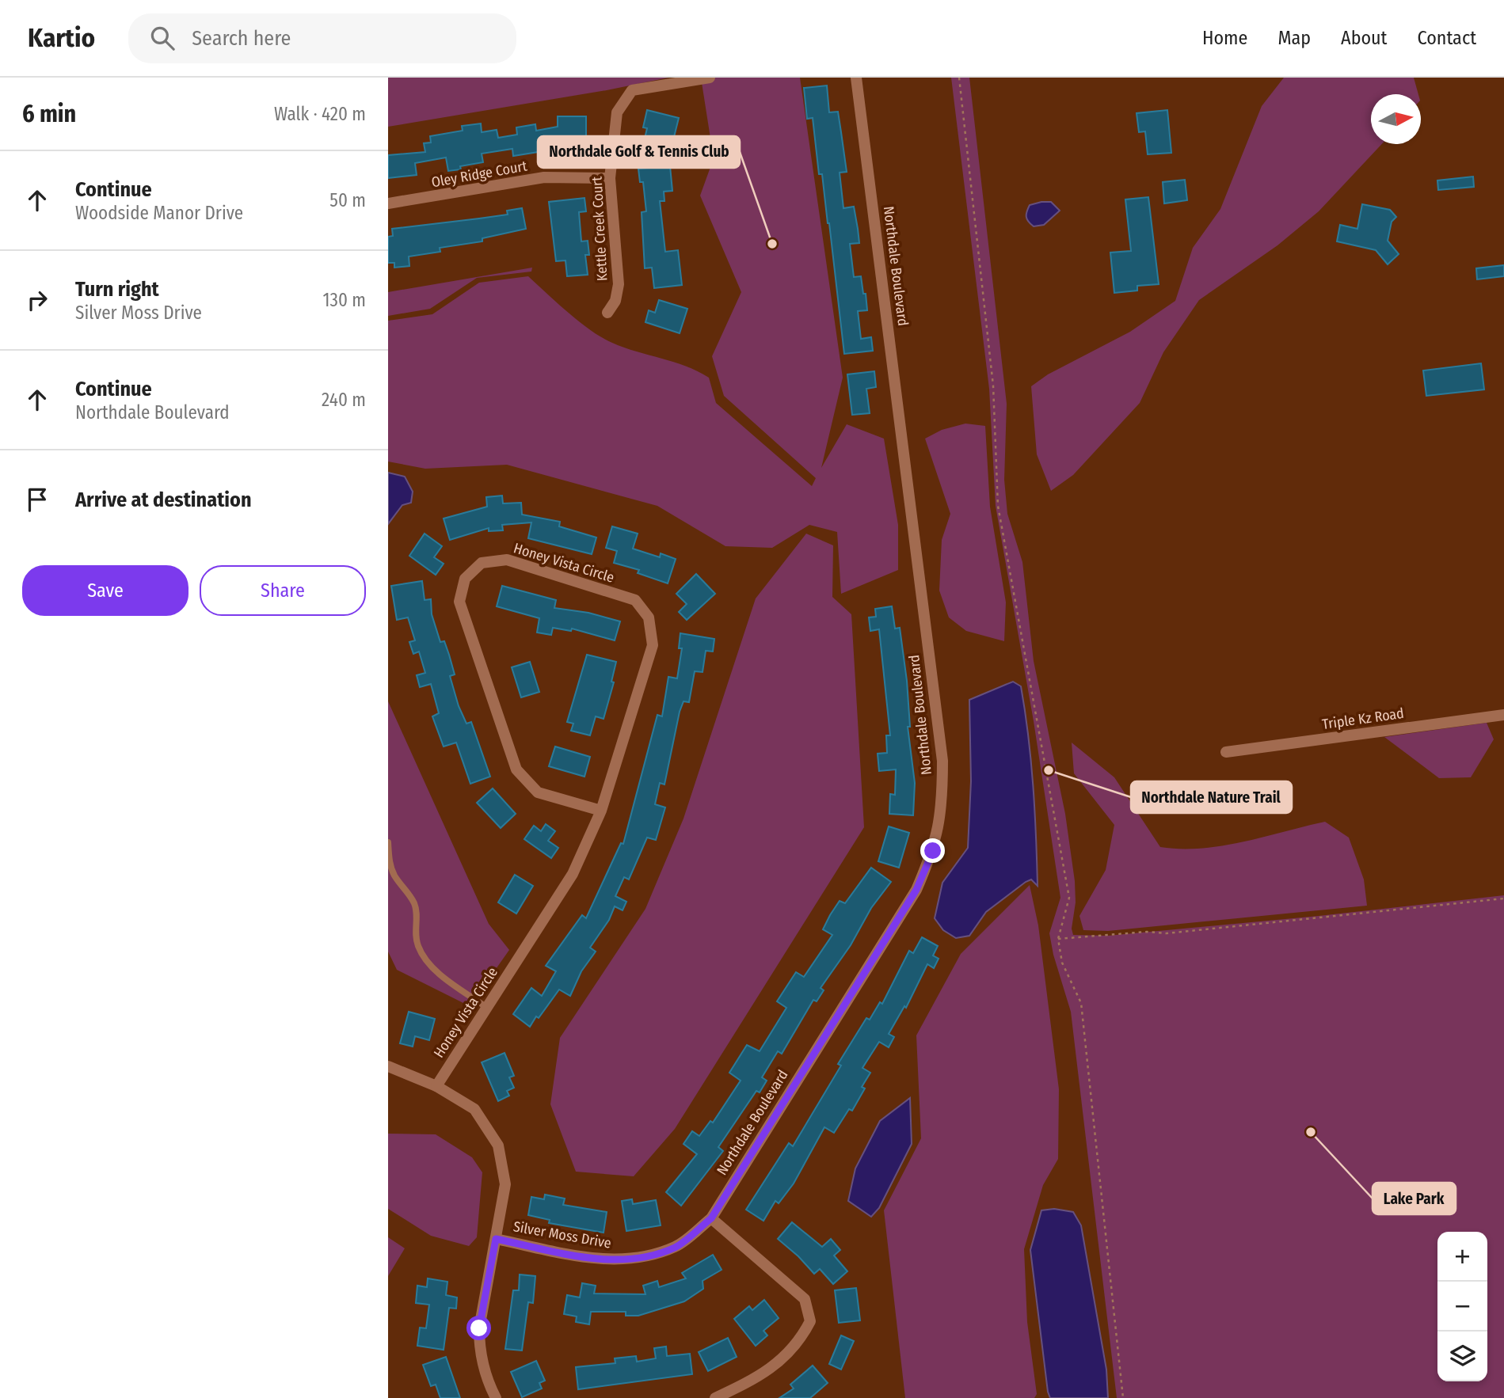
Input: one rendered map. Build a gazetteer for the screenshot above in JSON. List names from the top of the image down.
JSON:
{
  "streets": {
    "street": [
      "Oley Ridge Court",
      "Kettle Creek Court",
      "Northdale Boulevard",
      "Honey Vista Circle",
      "Triple Kz Road",
      "Silver Moss Drive"
    ]
  },
  "crossings": [
    ["Oley Ridge Court", "Kettle Creek Court"],
    ["Northdale Boulevard", "Silver Moss Drive"]
  ],
  "places": ["Northdale Golf & Tennis Club", "Northdale Nature Trail", "Lake Park"],
  "north": "right",
  "page": {
    "header": "Kartio",
    "search": "Search here",
    "nav": [
      "Home",
      "Map",
      "About",
      "Contact"
    ],
    "heading": ["6 min", "Walk · 420 m"],
    "list": [
      ["Continue", "Woodside Manor Drive", "50 m"],
      ["Turn right", "Silver Moss Drive", "130 m"],
      ["Continue", "Northdale Boulevard", "240 m"],
      "Arrive at destination"
    ],
    "buttons": ["Save", "Share"],
    "map_buttons": ["+", "−"]
  }
}
